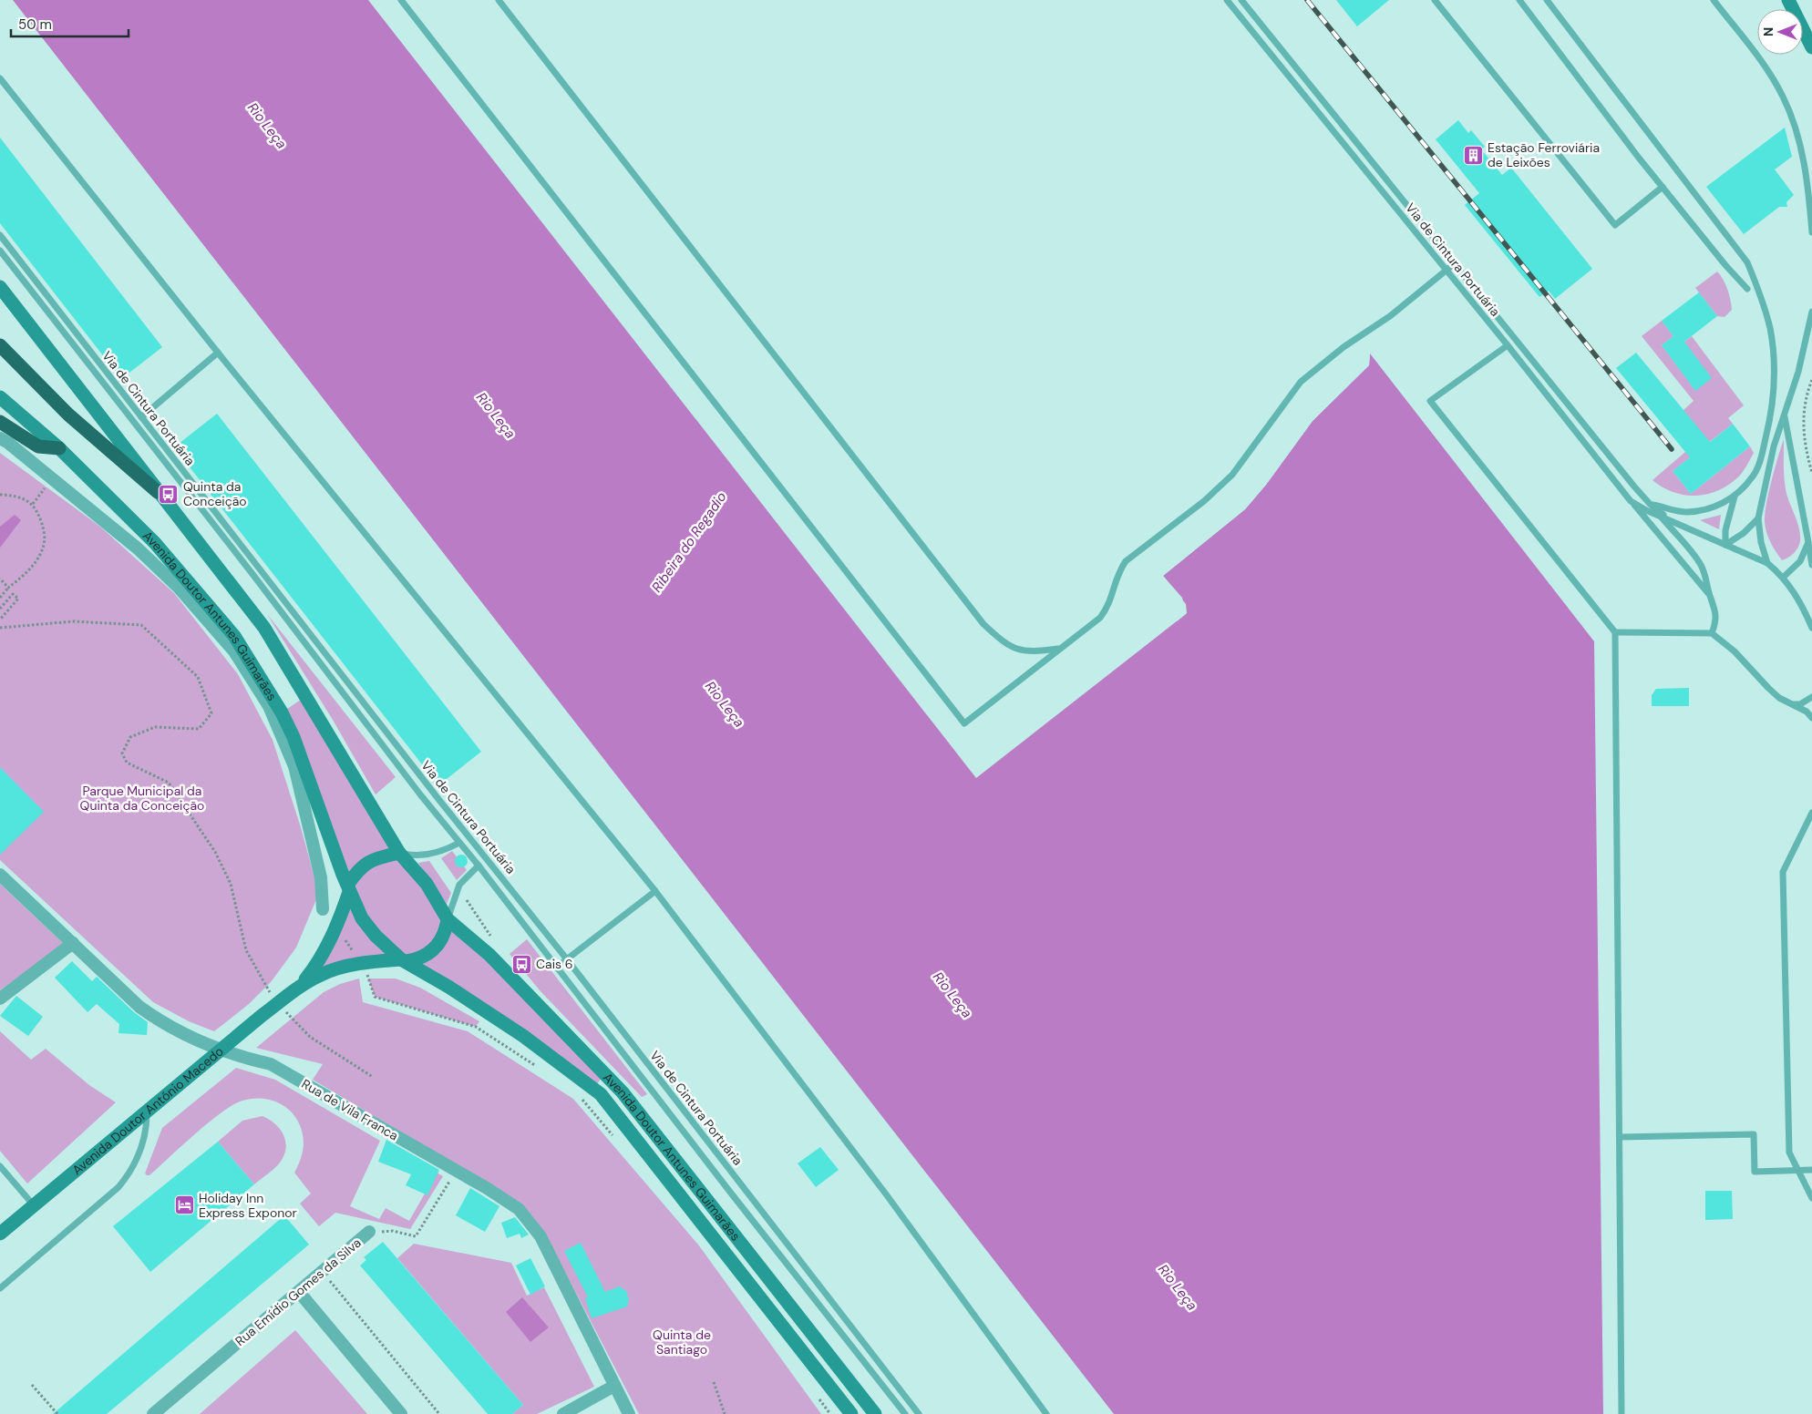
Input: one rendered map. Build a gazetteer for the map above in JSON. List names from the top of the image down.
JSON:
{
  "streets": {
    "main road": ["Avenida Doutor Antunes Guimarães", "Avenida Doutor António Macedo"],
    "street": ["Rua de Vila Franca", "Rua Emídio Gomes da Silva"],
    "lane": ["Via de Cintura Portuária"]
  },
  "crossings": [
    ["Avenida Doutor Antunes Guimarães", "Avenida Doutor António Macedo"],
    ["Rua de Vila Franca", "Rua Emídio Gomes da Silva"]
  ],
  "water": ["Rio Leça", "Ribeira do Regadio"],
  "parks": ["Parque Municipal da Quinta da Conceição", "Quinta de Santiago"],
  "places": {
    "building": ["Estação Ferroviária de Leixões"],
    "bus stop": ["Quinta da Conceição", "Cais 6"],
    "hotel": ["Holiday Inn Express Exponor"]
  },
  "scale_bar": "50 m",
  "north": "left"
}
